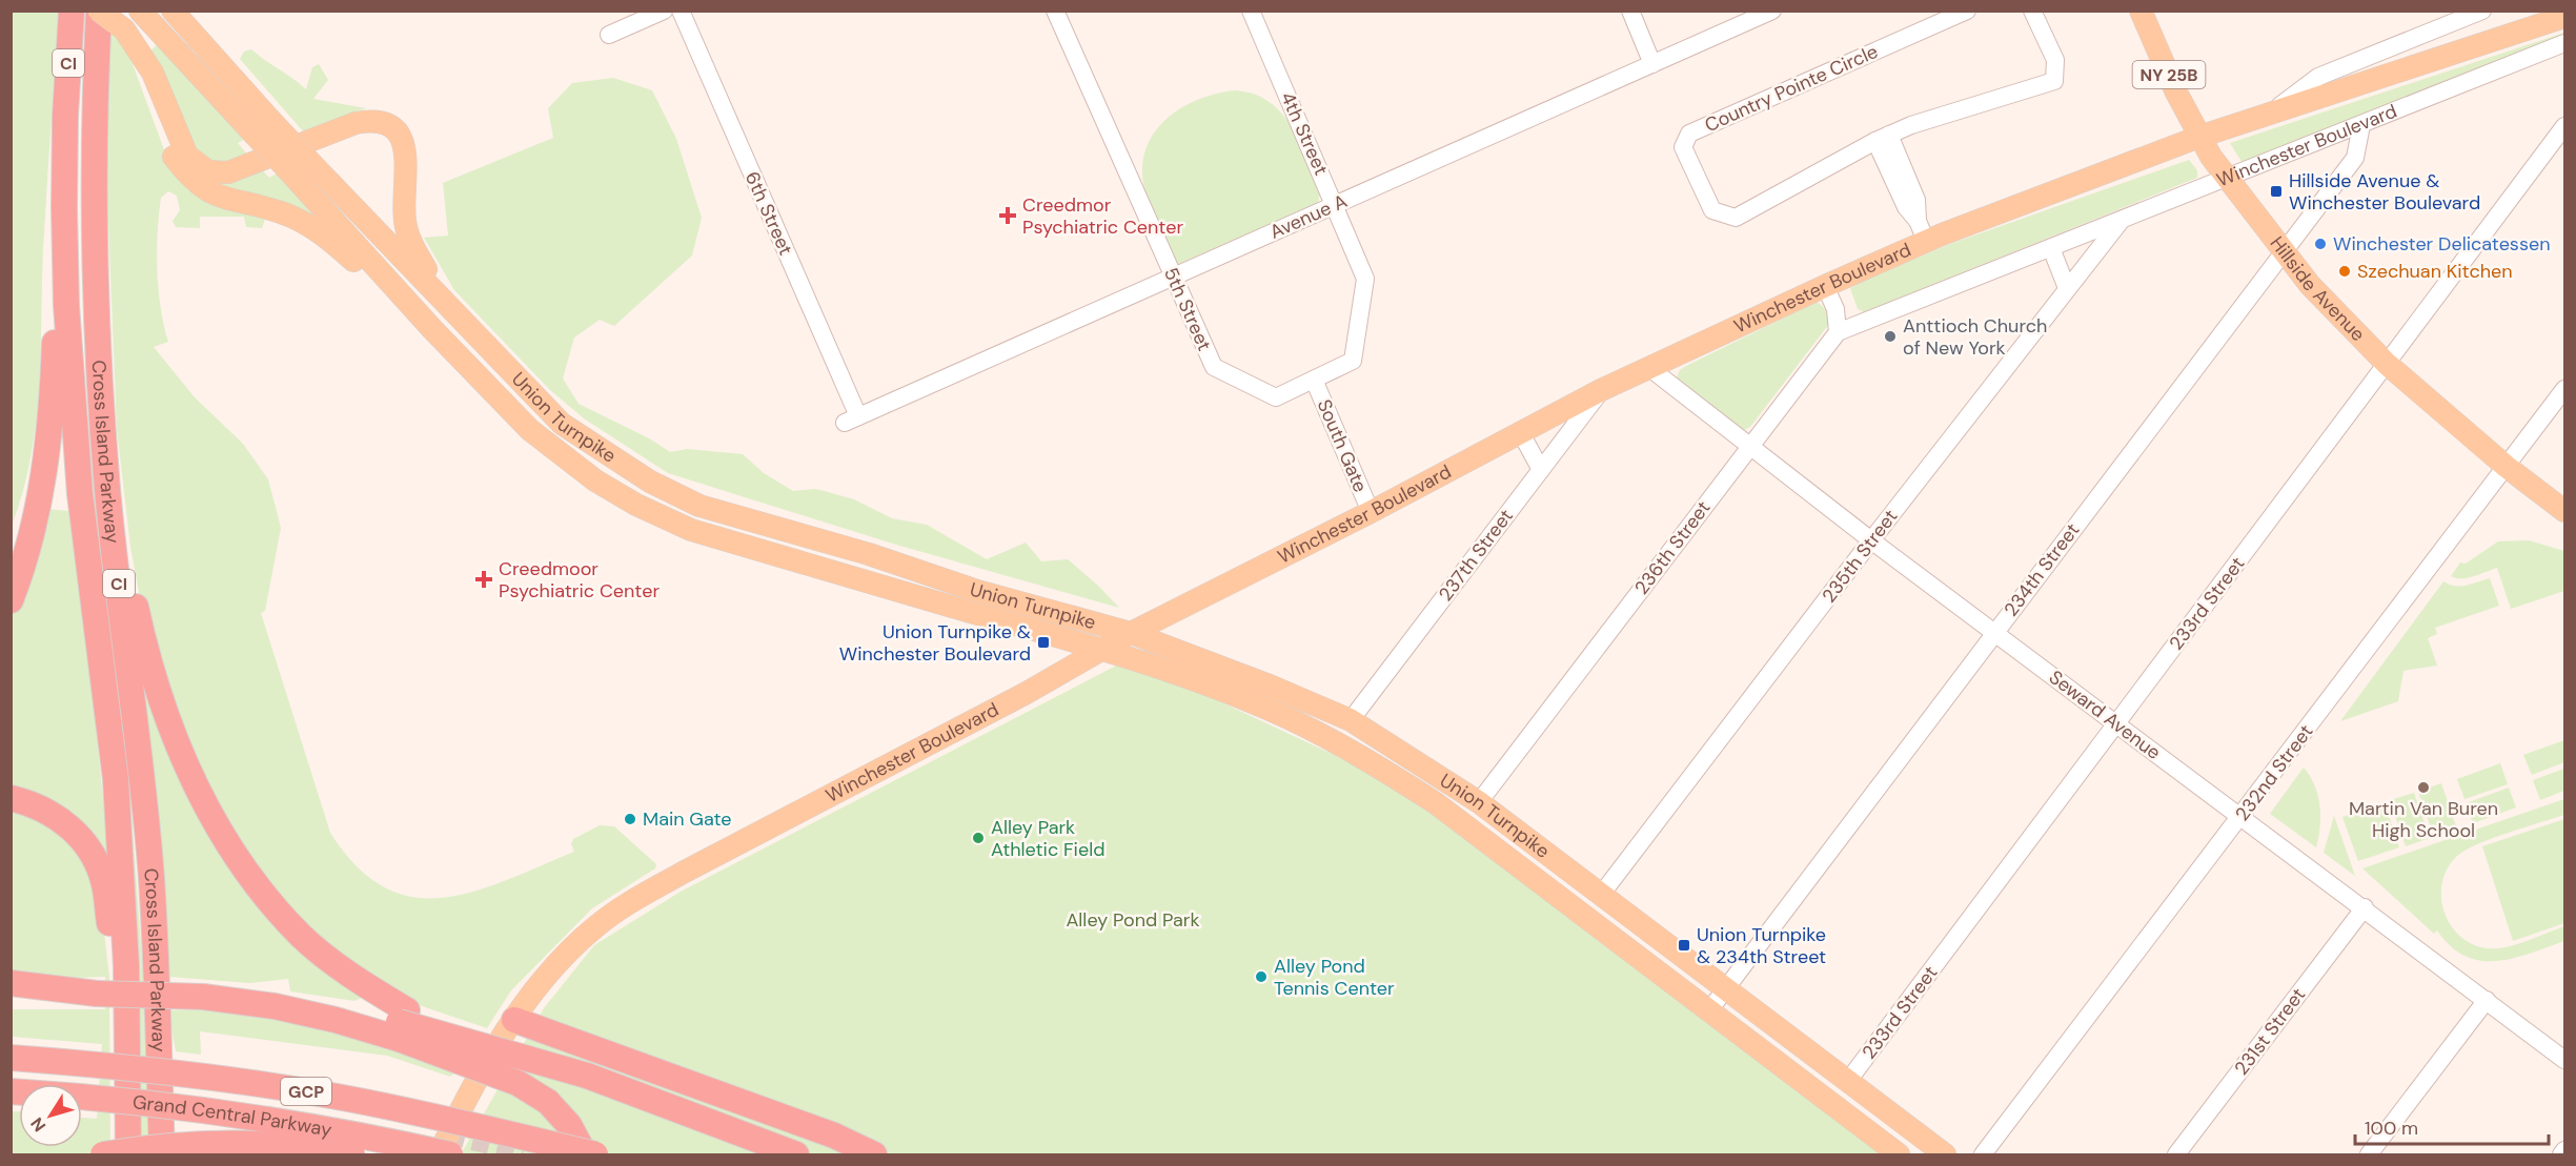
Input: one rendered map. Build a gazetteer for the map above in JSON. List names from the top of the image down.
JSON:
{
  "streets": {
    "highway": [
      "CI",
      "Cross Island Parkway",
      "GCP",
      "Grand Central Parkway"
    ],
    "main road": [
      "NY 25B",
      "Winchester Boulevard",
      "Hillside Avenue",
      "Union Turnpike"
    ],
    "street": [
      "Country Pointe Circle",
      "4th Street",
      "6th Street",
      "Avenue A",
      "5th Street",
      "South Gate",
      "236th Street",
      "237th Street",
      "235th Street",
      "234th Street",
      "233rd Street",
      "Seward Avenue",
      "232nd Street",
      "231st Street"
    ]
  },
  "crossings": [
    ["4th Street", "Avenue A"],
    ["4th Street", "5th Street"],
    ["4th Street", "South Gate"],
    ["Winchester Boulevard", "Hillside Avenue"],
    ["Winchester Boulevard", "Union Turnpike"],
    ["Winchester Boulevard", "South Gate"],
    ["Winchester Boulevard", "236th Street"],
    ["Winchester Boulevard", "237th Street"],
    ["Winchester Boulevard", "235th Street"],
    ["Winchester Boulevard", "234th Street"],
    ["Winchester Boulevard", "Seward Avenue"],
    ["6th Street", "Avenue A"],
    ["Avenue A", "5th Street"],
    ["Hillside Avenue", "234th Street"],
    ["Hillside Avenue", "233rd Street"],
    ["Hillside Avenue", "232nd Street"],
    ["5th Street", "South Gate"],
    ["Union Turnpike", "236th Street"],
    ["Union Turnpike", "237th Street"],
    ["Union Turnpike", "235th Street"],
    ["Union Turnpike", "234th Street"],
    ["Union Turnpike", "233rd Street"],
    ["236th Street", "Seward Avenue"],
    ["235th Street", "Seward Avenue"],
    ["234th Street", "Seward Avenue"],
    ["233rd Street", "Seward Avenue"],
    ["Seward Avenue", "232nd Street"],
    ["Seward Avenue", "231st Street"]
  ],
  "parks": ["Alley Pond Park"],
  "places": {
    "transit": ["Hillside Avenue & Winchester Boulevard", "Union Turnpike & Winchester Boulevard", "Union Turnpike & 234th Street"],
    "health": ["Creedmor Psychiatric Center", "Creedmoor Psychiatric Center"],
    "other": [
      "Winchester Delicatessen",
      "Szechuan Kitchen",
      "Anttioch Church of New York",
      "Martin Van Buren High School",
      "Main Gate",
      "Alley Park Athletic Field",
      "Alley Pond Tennis Center"
    ]
  },
  "scale_bar": "100 m",
  "north": "bottom left"
}
